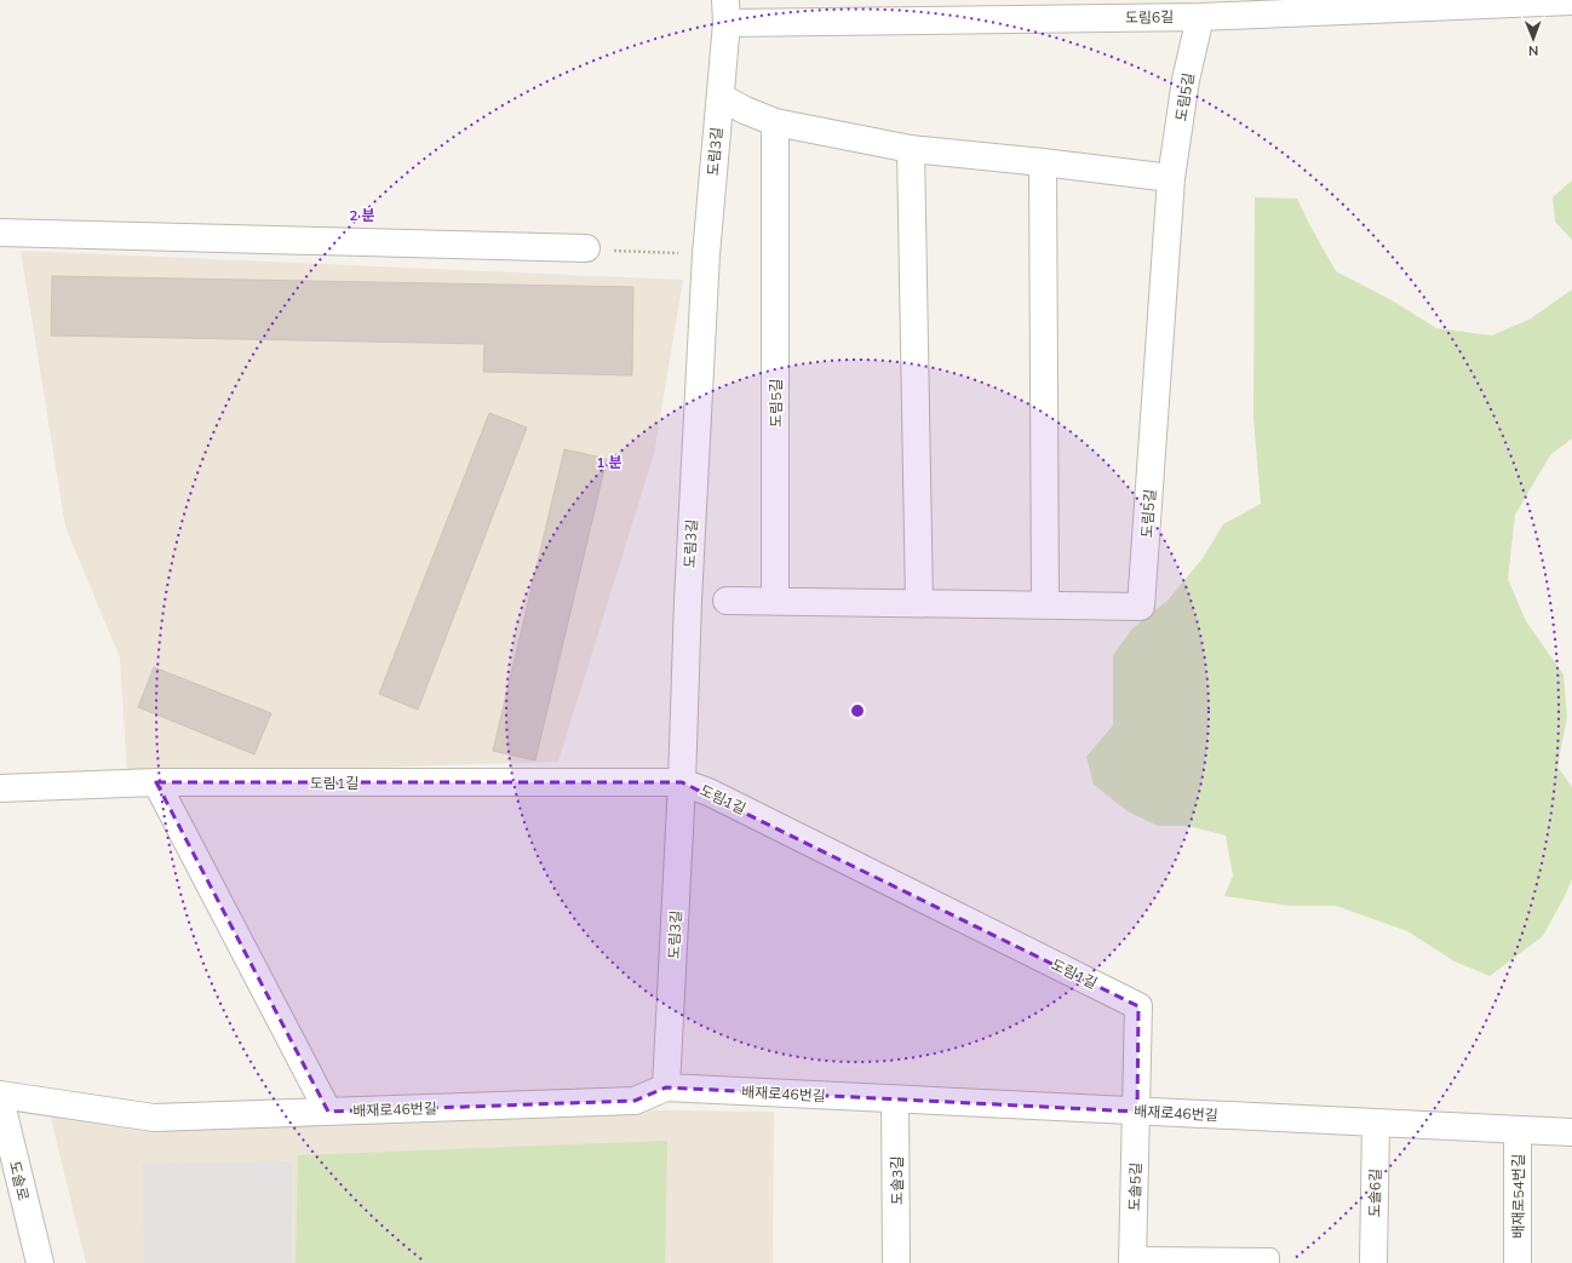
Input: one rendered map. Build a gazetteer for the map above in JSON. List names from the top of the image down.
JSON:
{
  "streets": {
    "street": [
      "도림6길",
      "도림5길",
      "도림3길",
      "도림1길",
      "배재로46번길",
      "도솔로",
      "도솔3길",
      "도솔5길",
      "도솔6길",
      "배재로54번길"
    ]
  },
  "crossings": [
    ["도림6길", "도림5길"],
    ["도림6길", "도림3길"],
    ["도림3길", "도림1길"],
    ["도림3길", "배재로46번길"],
    ["도림1길", "배재로46번길"],
    ["도림1길", "도솔5길"],
    ["배재로46번길", "도솔3길"],
    ["배재로46번길", "도솔5길"],
    ["배재로46번길", "도솔6길"],
    ["배재로46번길", "배재로54번길"]
  ],
  "north": "bottom",
  "rings": ["2 분", "1 분"]
}
